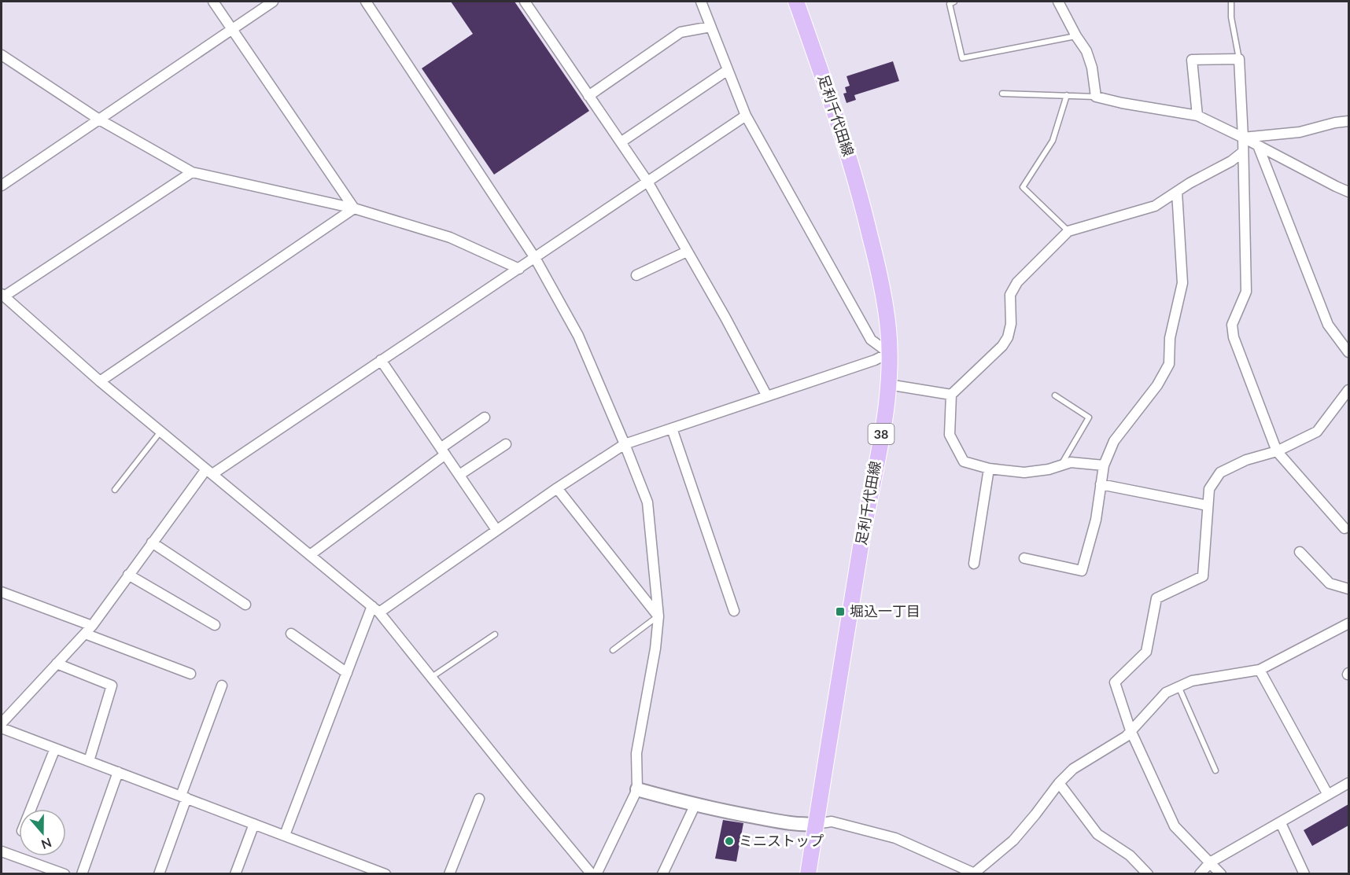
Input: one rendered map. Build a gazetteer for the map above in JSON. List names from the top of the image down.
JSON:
{
  "streets": {
    "main road": ["足利千代田線", "38"]
  },
  "places": {
    "transit": ["堀込一丁目"],
    "other": ["ミニストップ"]
  },
  "north": "bottom"
}
